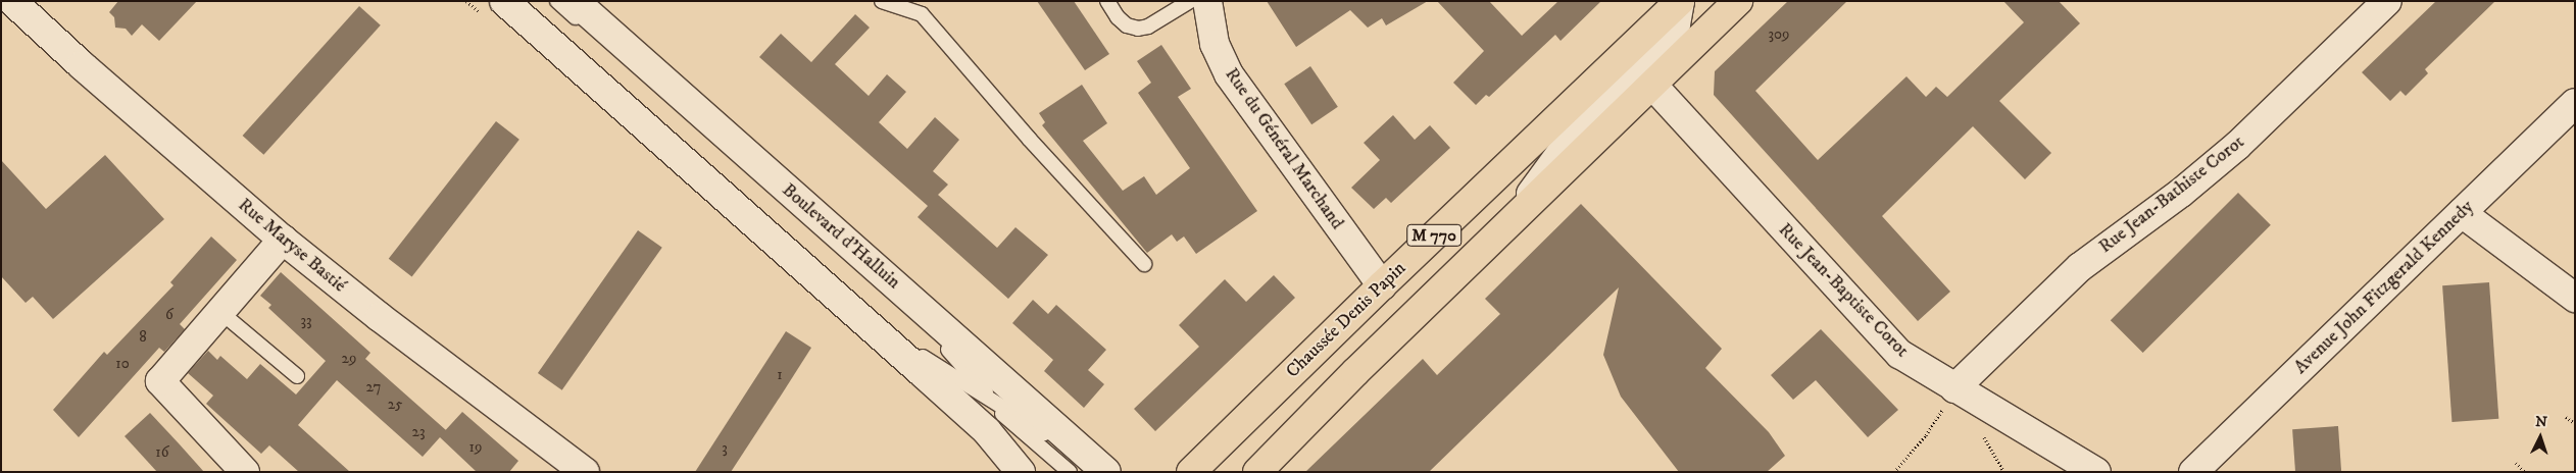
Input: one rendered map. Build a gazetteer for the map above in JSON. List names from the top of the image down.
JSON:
{
  "streets": {
    "main road": ["M 770", "Chaussée Denis Papin"],
    "street": [
      "Rue du Général Marchand",
      "Rue Jean-Bathiste Corot",
      "Boulevard d'Halluin",
      "Rue Maryse Bastié",
      "Avenue John Fitzgerald Kennedy",
      "Rue Jean-Baptiste Corot"
    ]
  },
  "crossings": [
    ["Rue du Général Marchand", "Chaussée Denis Papin"],
    ["Rue Jean-Bathiste Corot", "Rue Jean-Baptiste Corot"],
    ["Rue Jean-Baptiste Corot", "Chaussée Denis Papin"]
  ],
  "house_numbers": [
    "309",
    "6",
    "33",
    "8",
    "29",
    "10",
    "1",
    "27",
    "25",
    "23",
    "19",
    "3",
    "16"
  ],
  "north": "top"
}
